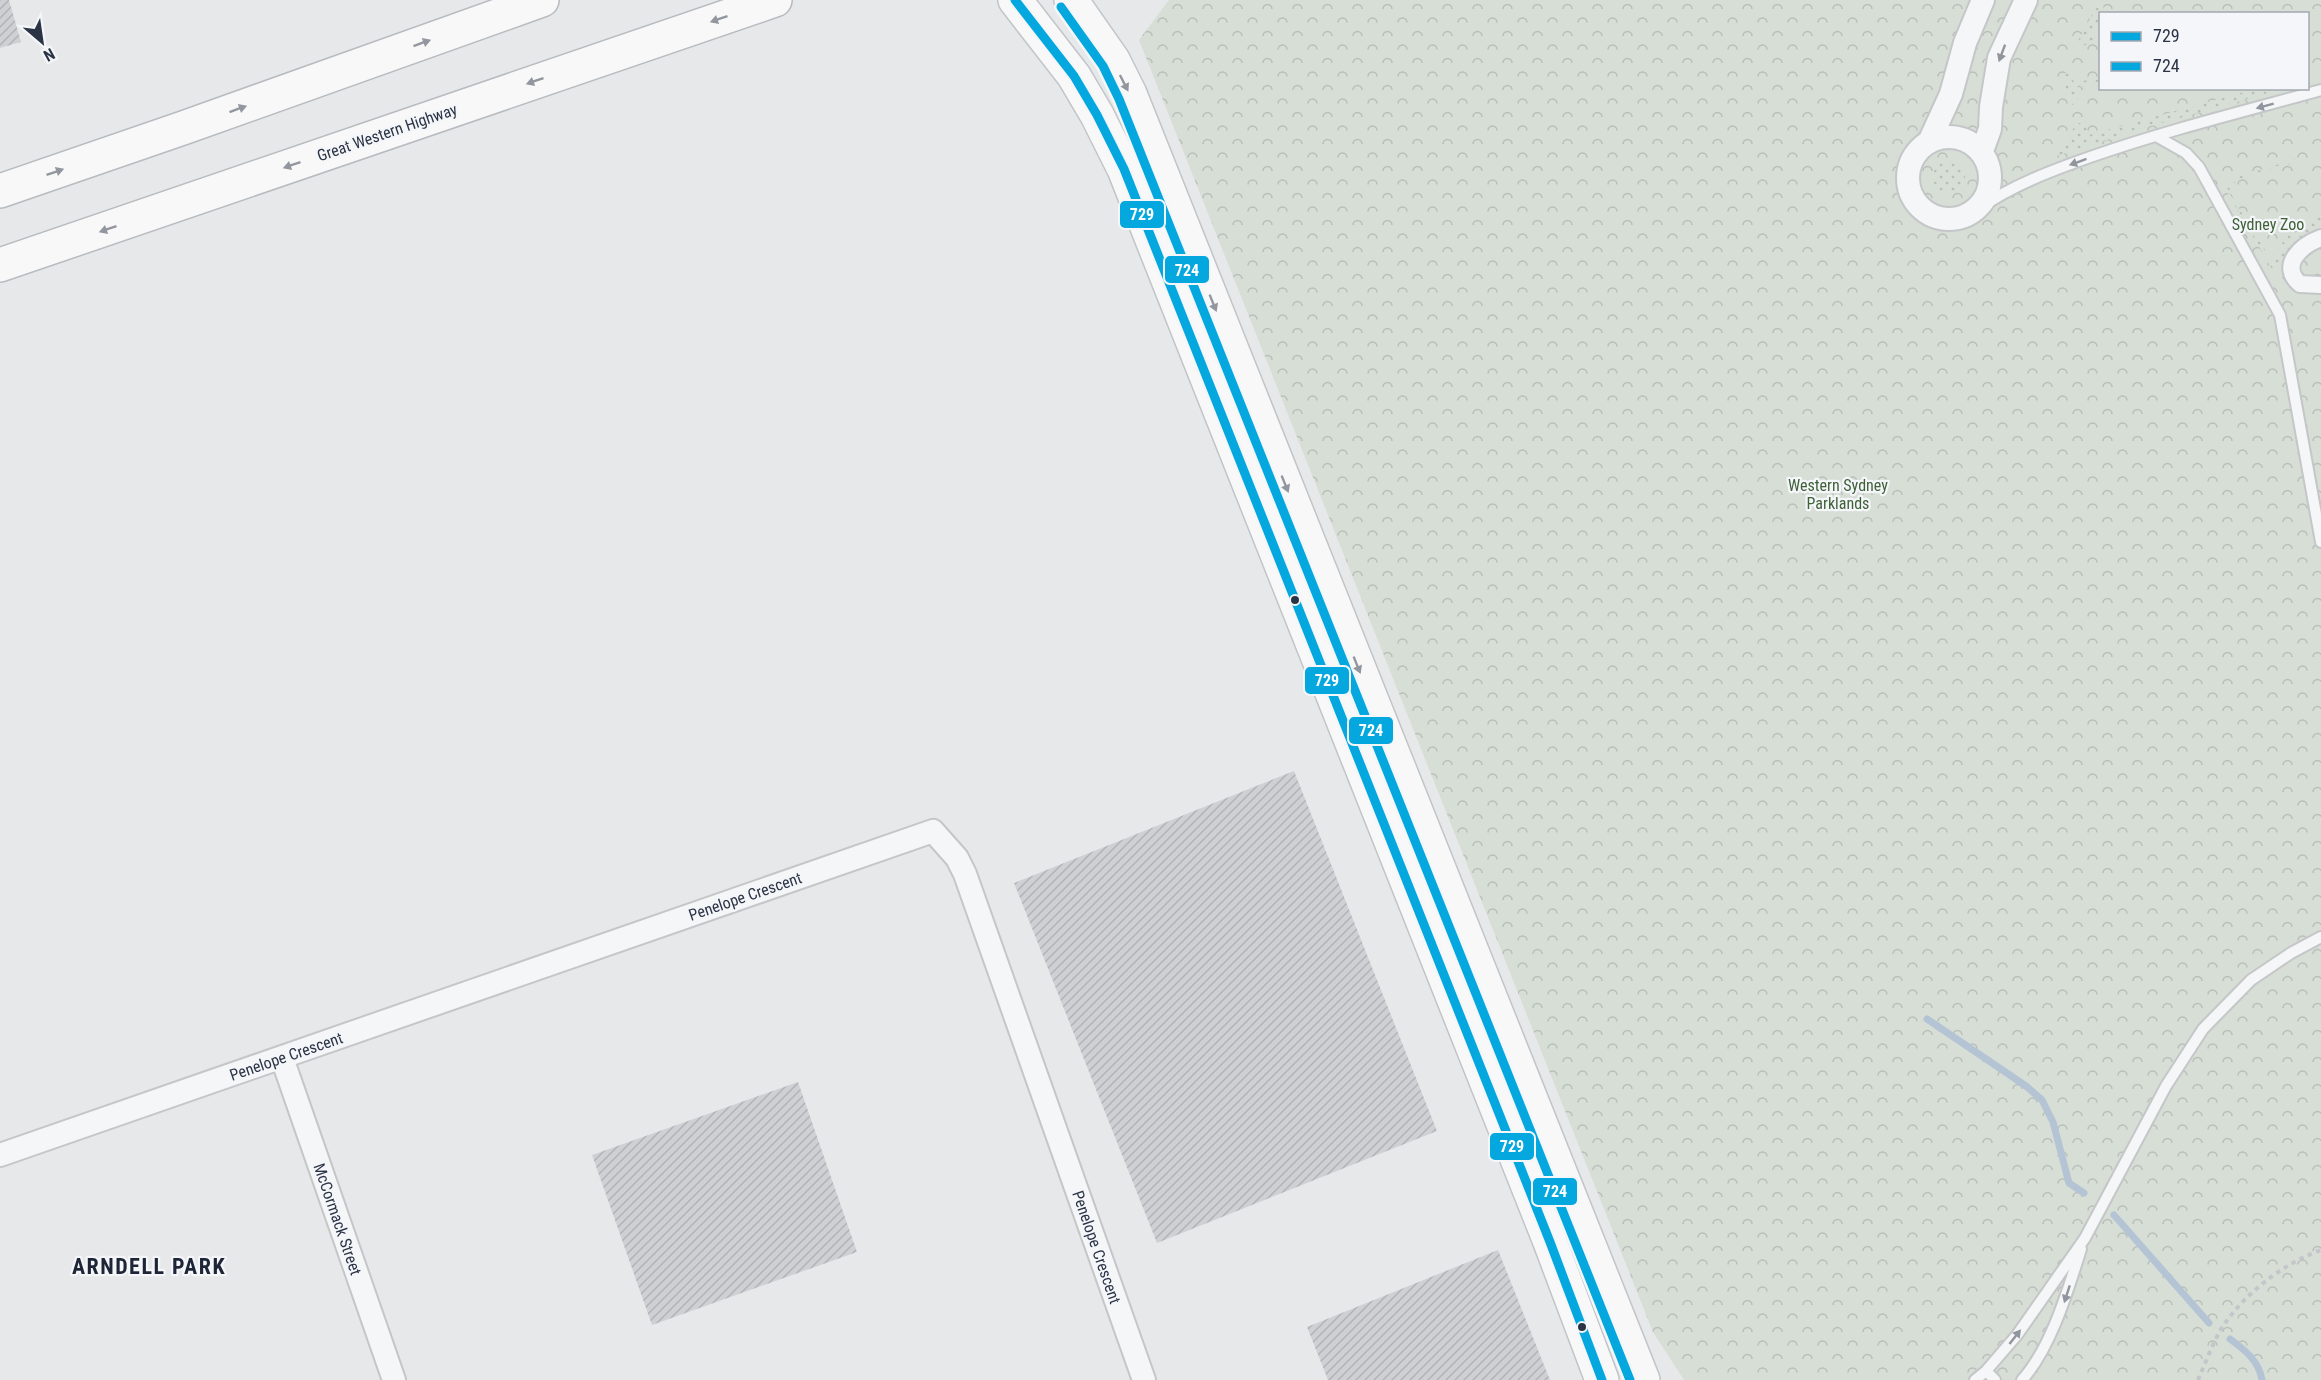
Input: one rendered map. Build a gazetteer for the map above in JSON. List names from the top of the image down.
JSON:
{
  "streets": {
    "main road": ["Great Western Highway"],
    "street": ["Penelope Crescent", "McCormack Street"]
  },
  "crossings": [
    ["Penelope Crescent", "McCormack Street"]
  ],
  "districts": ["ARNDELL PARK"],
  "parks": ["Sydney Zoo", "Western Sydney Parklands"],
  "lines": ["transit line 729", "transit line 724"],
  "legend": ["729", "724"],
  "north": "bottom right"
}
